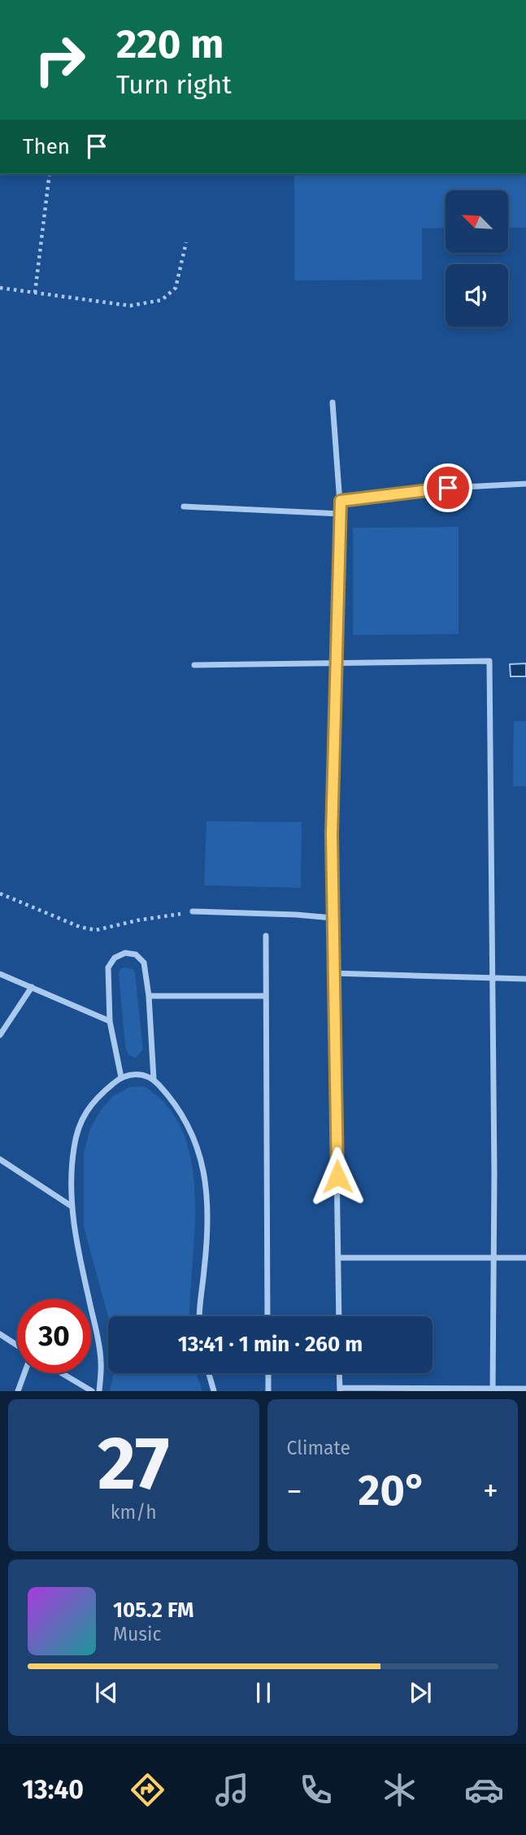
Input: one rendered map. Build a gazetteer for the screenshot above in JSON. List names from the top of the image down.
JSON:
{
  "north": "top left",
  "page": {
    "turn": ["220 m", "Turn right"],
    "then": "Then",
    "limit": "30",
    "trip": "13:41 · 1 min · 260 m",
    "tile": [
      ["27", "km/h"],
      "Climate"
    ],
    "heat": ["−", "20°", "+"],
    "song": ["105.2 FM", "Music"],
    "tabs": "13:40"
  }
}
